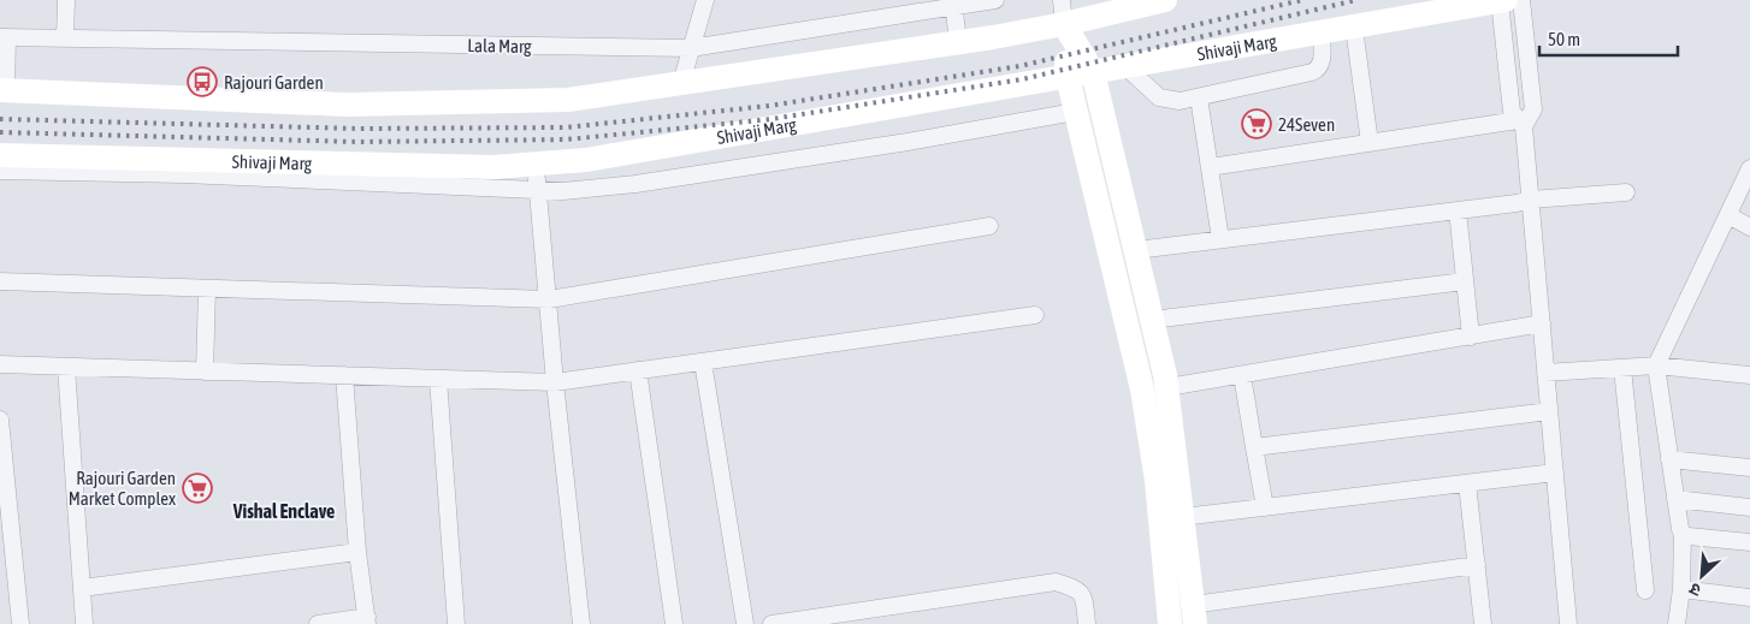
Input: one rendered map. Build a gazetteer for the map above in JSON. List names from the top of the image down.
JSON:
{
  "streets": {
    "main road": ["Shivaji Marg"],
    "street": ["Lala Marg"]
  },
  "districts": ["Vishal Enclave"],
  "places": {
    "bus stop": ["Rajouri Garden"],
    "supermarket": ["24Seven", "Rajouri Garden Market Complex"]
  },
  "scale_bar": "50 m",
  "north": "bottom left"
}
